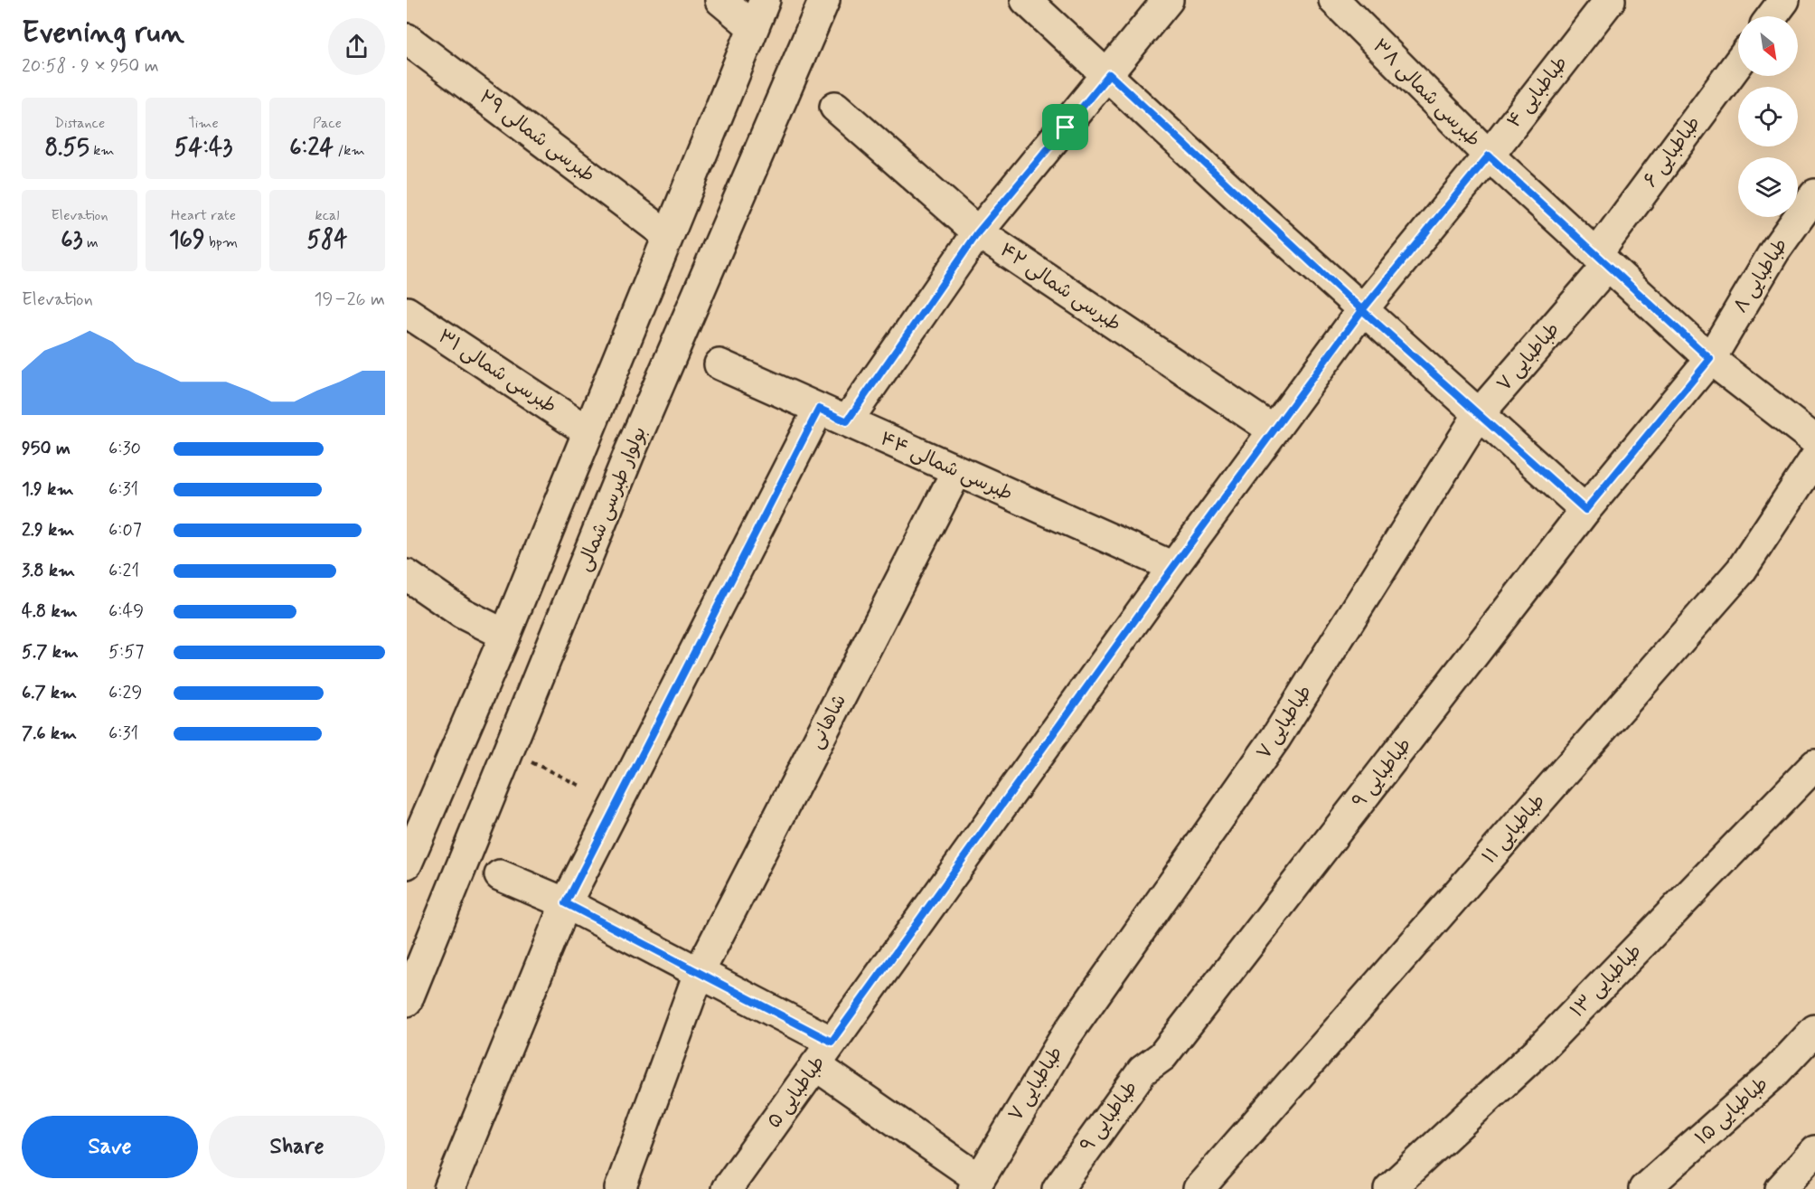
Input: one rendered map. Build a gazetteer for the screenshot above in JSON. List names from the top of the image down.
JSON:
{
  "streets": {
    "street": [
      "طباطبایی ۴",
      "طبرسی شمالی ۳۸",
      "طبرسی شمالی ۲۹",
      "طباطبایی ۶",
      "طباطبایی ۸",
      "طبرسی شمالی ۴۲",
      "طباطبایی ۷",
      "طبرسی شمالی ۳۱",
      "طبرسی شمالی ۴۴",
      "بولوار طبرسی شمالی",
      "شاهانی",
      "طباطبایی ۹",
      "طباطبایی ۱۱",
      "طباطبایی ۱۳",
      "طباطبایی ۵",
      "طباطبایی ۱۵"
    ]
  },
  "crossings": [
    ["طباطبایی ۴", "طبرسی شمالی ۳۸"],
    ["طباطبایی ۴", "طباطبایی ۵"],
    ["طبرسی شمالی ۳۸", "طباطبایی ۶"],
    ["طبرسی شمالی ۳۸", "طباطبایی ۸"],
    ["طبرسی شمالی ۳۸", "طباطبایی ۷"],
    ["طبرسی شمالی ۳۸", "طباطبایی ۹"],
    ["طباطبایی ۶", "طباطبایی ۷"],
    ["طباطبایی ۸", "طباطبایی ۹"],
    ["طبرسی شمالی ۴۲", "طباطبایی ۵"],
    ["طبرسی شمالی ۴۴", "شاهانی"],
    ["طبرسی شمالی ۴۴", "طباطبایی ۵"]
  ],
  "north": "bottom right",
  "page": {
    "heading": ["Evening run", "20:58 · 9 × 950 m"],
    "stats": [
      ["Distance", "8.55 km"],
      ["Time", "54:43"],
      ["Pace", "6:24 /km"],
      ["Elevation", "63 m"],
      ["Heart rate", "169 bpm"],
      ["kcal", "584"]
    ],
    "chart": ["Elevation", "19–26 m"],
    "list": [
      {
        "name": "950 m",
        "note": "6:30"
      },
      {
        "name": "1.9 km",
        "note": "6:31"
      },
      {
        "name": "2.9 km",
        "note": "6:07"
      },
      {
        "name": "3.8 km",
        "note": "6:21"
      },
      {
        "name": "4.8 km",
        "note": "6:49"
      },
      {
        "name": "5.7 km",
        "note": "5:57"
      },
      {
        "name": "6.7 km",
        "note": "6:29"
      },
      {
        "name": "7.6 km",
        "note": "6:31"
      }
    ],
    "buttons": ["Save", "Share"]
  }
}
